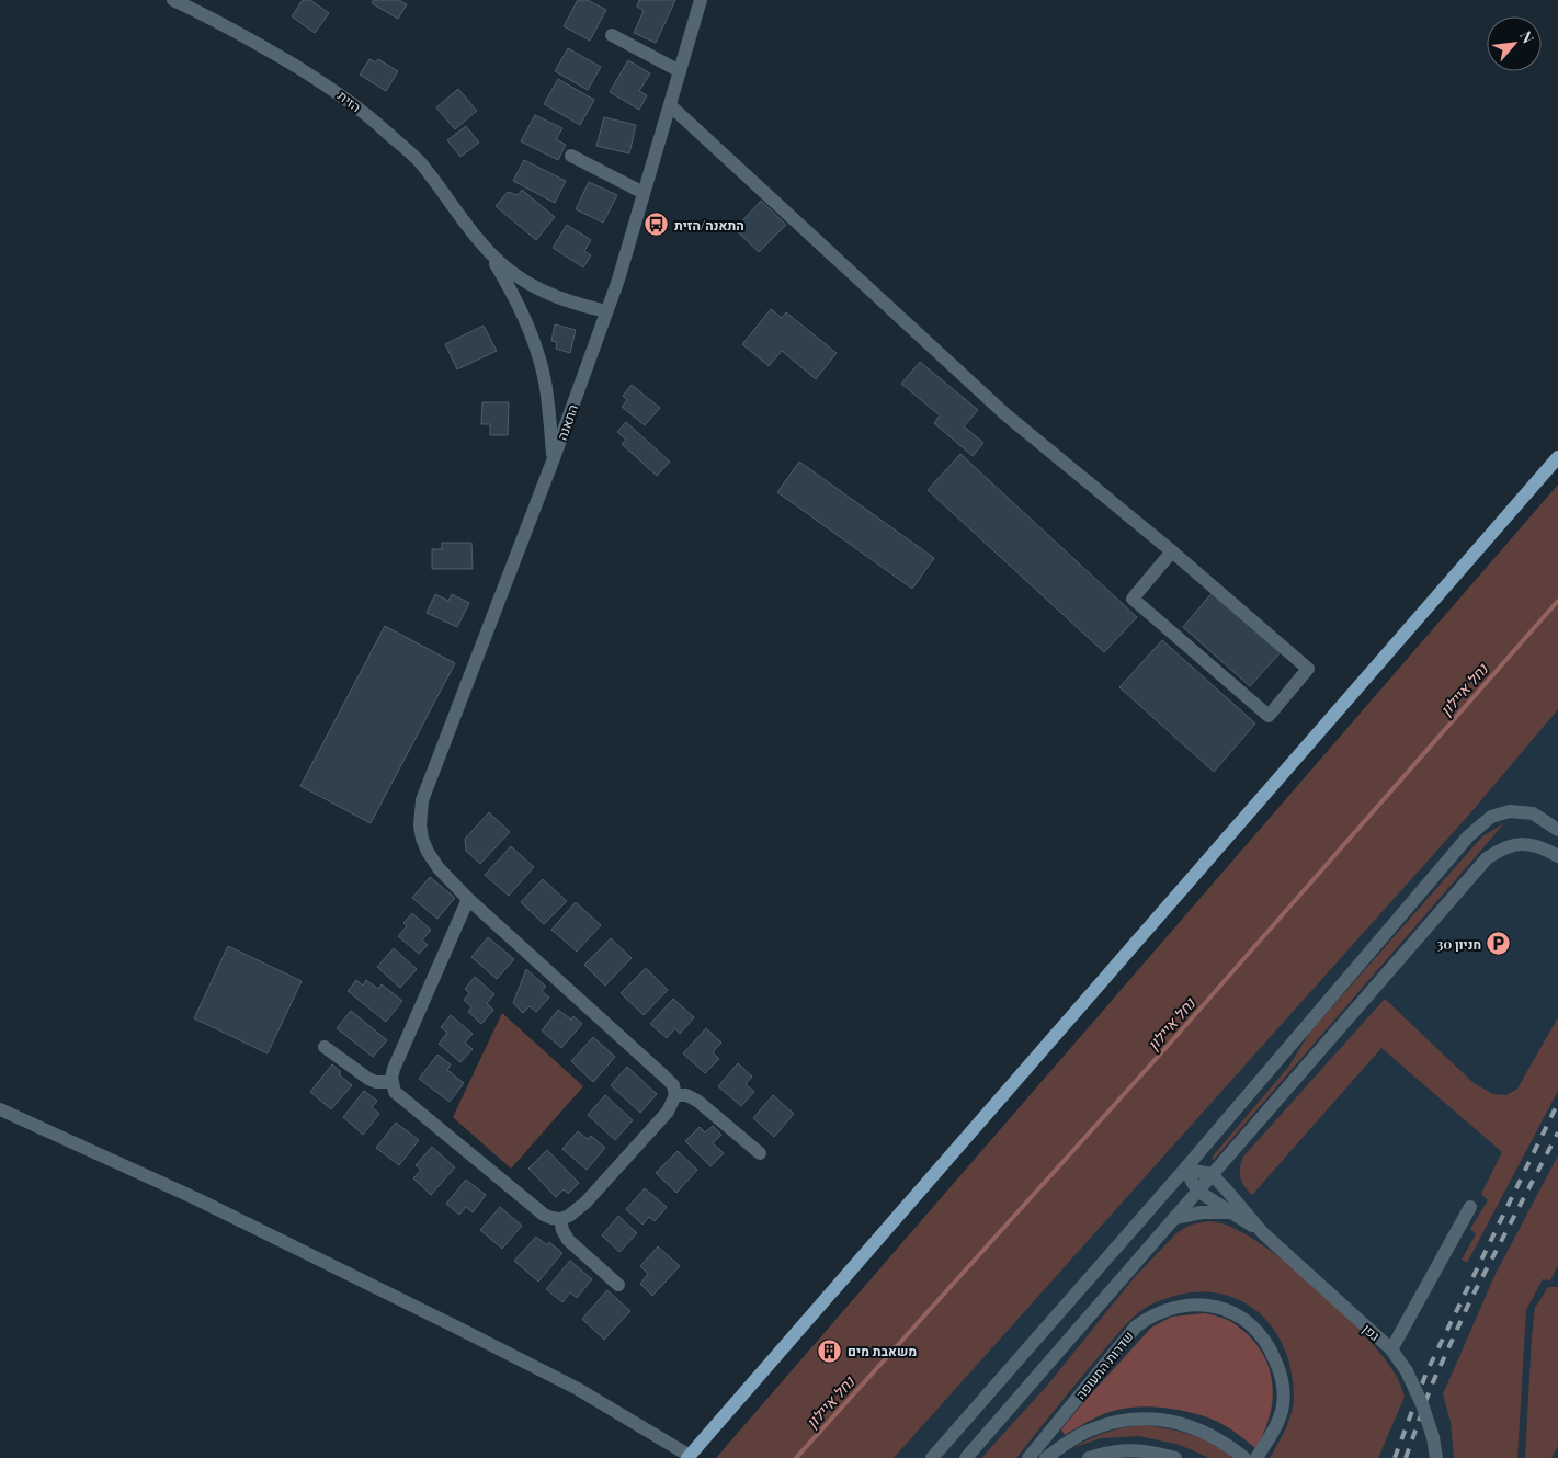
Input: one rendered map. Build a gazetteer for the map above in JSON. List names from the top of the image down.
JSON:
{
  "streets": {
    "street": [
      "הזית",
      "התאנה",
      "גפן",
      "שדרות התעופה"
    ]
  },
  "crossings": [
    ["הזית", "התאנה"]
  ],
  "water": ["נחל איילון"],
  "places": {
    "bus stop": ["התאנה/הזית"],
    "parking": ["חניון 30"],
    "building": ["משאבת מים"]
  },
  "north": "top right"
}
